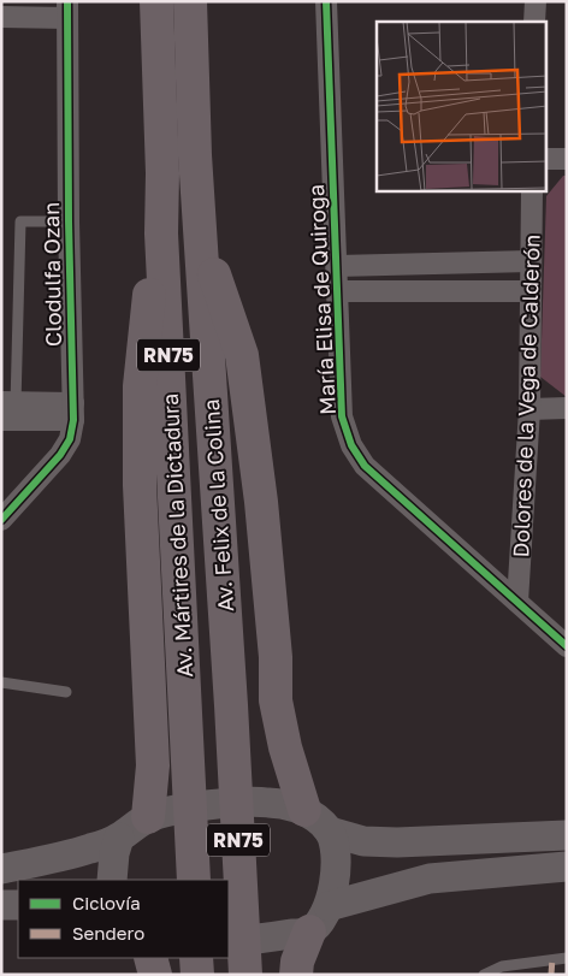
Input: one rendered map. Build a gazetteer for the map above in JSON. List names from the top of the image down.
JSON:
{
  "streets": {
    "main road": ["RN75", "Av. Felix de la Colina", "Av. Mártires de la Dictadura"],
    "street": ["Clodulfa Ozan", "María Elisa de Quiroga", "Dolores de la Vega de Calderón"]
  },
  "crossings": [
    ["María Elisa de Quiroga", "Dolores de la Vega de Calderón"]
  ],
  "legend": ["Ciclovía", "Sendero"]
}
